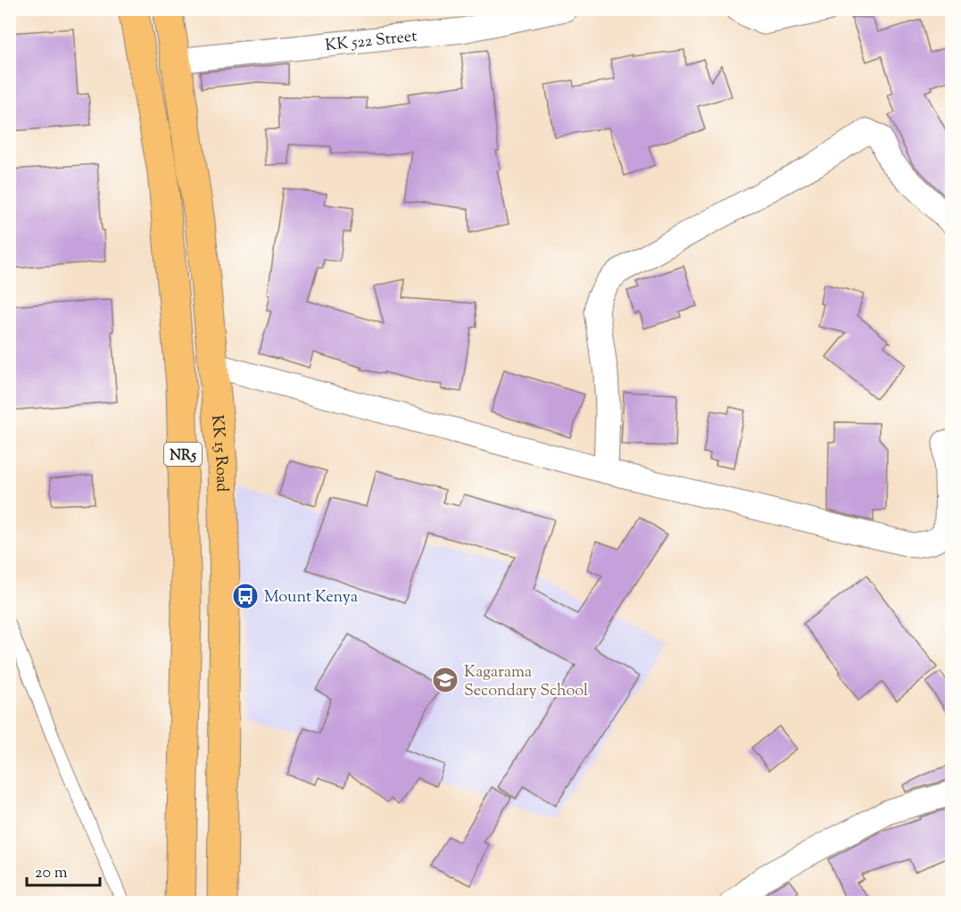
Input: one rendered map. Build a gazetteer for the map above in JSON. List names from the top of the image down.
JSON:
{
  "streets": {
    "highway": ["NR5", "KK 15 Road"],
    "street": ["KK 522 Street"]
  },
  "crossings": [
    ["KK 522 Street", "KK 15 Road"]
  ],
  "places": {
    "bus stop": ["Mount Kenya"],
    "school or university": ["Kagarama Secondary School"]
  },
  "scale_bar": "20 m"
}
